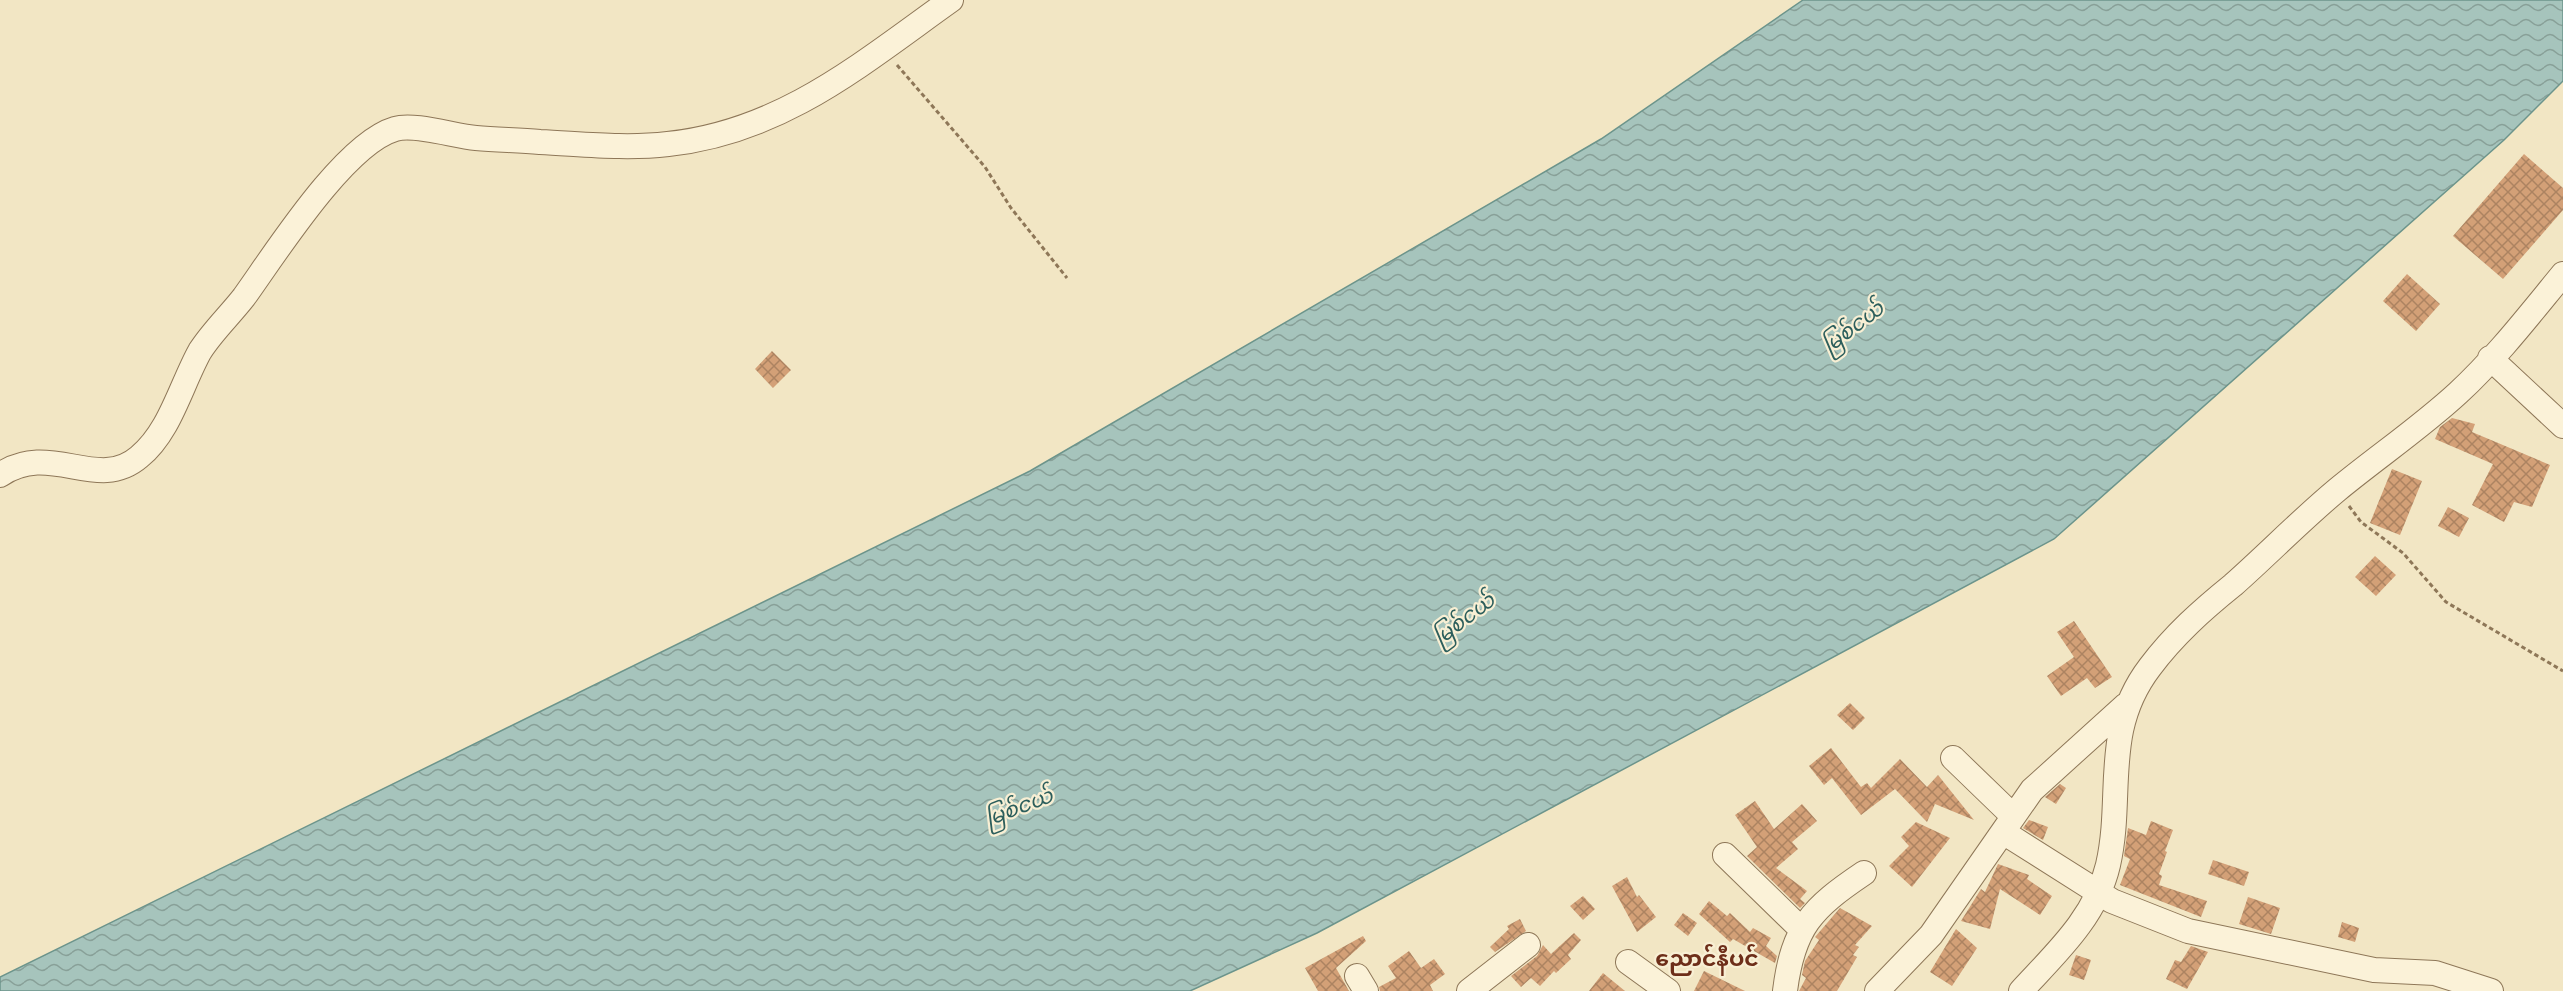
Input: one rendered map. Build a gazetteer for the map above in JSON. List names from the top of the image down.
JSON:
{
  "districts": ["ညောင်နီပင်"],
  "water": ["မြစ်ငယ်"]
}
